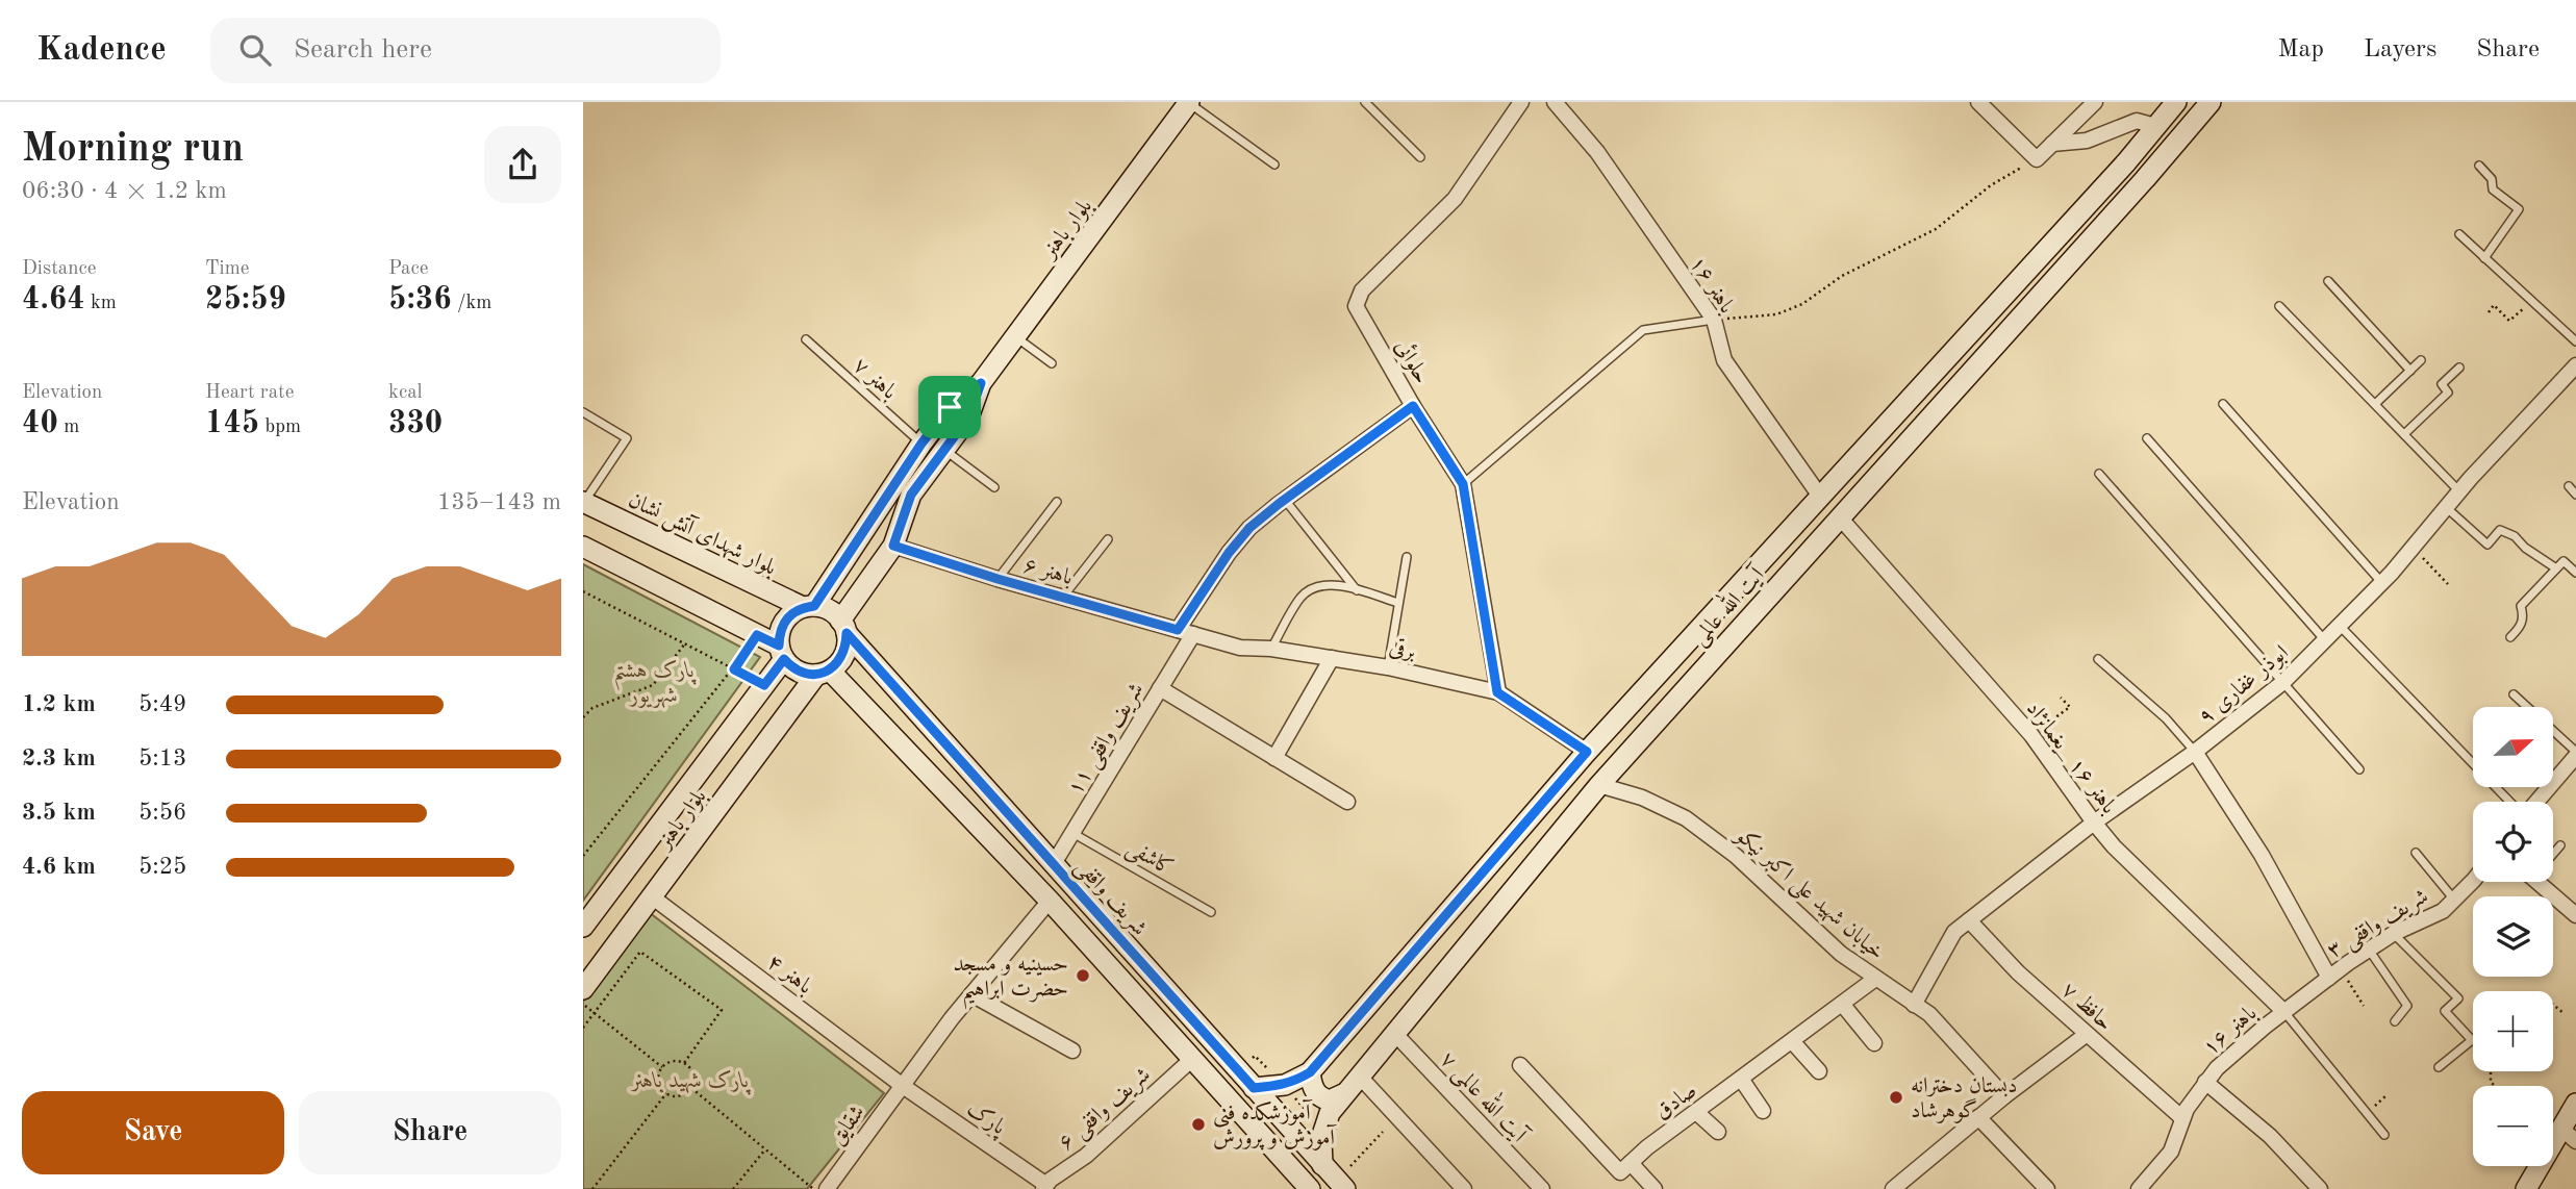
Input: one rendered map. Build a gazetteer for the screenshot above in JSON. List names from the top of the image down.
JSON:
{
  "streets": {
    "main road": [
      "بلوار باهنر",
      "بلوار شهدای آتش نشان",
      "آیت الله عالمی",
      "شریف واقفی"
    ],
    "street": [
      "باهنر ۱۶",
      "حلوائی",
      "باهنر ۶",
      "برقی",
      "ابوذر غفاری ۹",
      "شریف واقفی ۱۱",
      "باهنر ۱۶ _یغمانژاد",
      "خیابان شهید علی اکبر نیکو",
      "شریف واقفی ۳",
      "باهنر ۴",
      "حافظ ۷",
      "آیت الله عالمی ۷",
      "صادق",
      "شریف واقفی ۶",
      "پارک",
      "شقایق"
    ],
    "lane": ["باهنر ۷", "کاشفی"]
  },
  "crossings": [
    ["بلوار باهنر", "باهنر ۷"],
    ["بلوار باهنر", "بلوار شهدای آتش نشان"],
    ["بلوار باهنر", "باهنر ۶"],
    ["بلوار باهنر", "شریف واقفی"],
    ["بلوار باهنر", "باهنر ۴"],
    ["باهنر ۱۶", "آیت الله عالمی"],
    ["باهنر ۱۶", "باهنر ۱۶ _یغمانژاد"],
    ["باهنر ۱۶", "شریف واقفی ۳"],
    ["باهنر ۱۶", "حافظ ۷"],
    ["حلوائی", "برقی"],
    ["بلوار شهدای آتش نشان", "شریف واقفی"],
    ["باهنر ۶", "برقی"],
    ["باهنر ۶", "شریف واقفی ۱۱"],
    ["آیت الله عالمی", "برقی"],
    ["آیت الله عالمی", "باهنر ۱۶ _یغمانژاد"],
    ["آیت الله عالمی", "خیابان شهید علی اکبر نیکو"],
    ["آیت الله عالمی", "شریف واقفی"],
    ["آیت الله عالمی", "آیت الله عالمی ۷"],
    ["برقی", "شریف واقفی ۱۱"],
    ["ابوذر غفاری ۹", "باهنر ۱۶ _یغمانژاد"],
    ["ابوذر غفاری ۹", "خیابان شهید علی اکبر نیکو"],
    ["ابوذر غفاری ۹", "حافظ ۷"],
    ["شریف واقفی ۱۱", "کاشفی"],
    ["شریف واقفی ۱۱", "شریف واقفی"],
    ["باهنر ۱۶ _یغمانژاد", "شریف واقفی ۳"],
    ["خیابان شهید علی اکبر نیکو", "صادق"],
    ["باهنر ۴", "پارک"],
    ["باهنر ۴", "شقایق"],
    ["شریف واقفی ۶", "پارک"],
    ["پارک", "شقایق"]
  ],
  "parks": ["پارک هشتم شهریور", "پارک شهید باهنر"],
  "places": ["حسینیه و مسجد حضرت ابراهیم", "دبستان دخترانه گوهرشاد", "آموزشکده فنی آموزش و پرورش"],
  "north": "right",
  "page": {
    "header": "Kadence",
    "search": "Search here",
    "nav": ["Map", "Layers", "Share"],
    "heading": ["Morning run", "06:30 · 4 × 1.2 km"],
    "stats": [
      ["Distance", "4.64 km"],
      ["Time", "25:59"],
      ["Pace", "5:36 /km"],
      ["Elevation", "40 m"],
      ["Heart rate", "145 bpm"],
      ["kcal", "330"]
    ],
    "chart": ["Elevation", "135–143 m"],
    "list": [
      {
        "name": "1.2 km",
        "note": "5:49"
      },
      {
        "name": "2.3 km",
        "note": "5:13"
      },
      {
        "name": "3.5 km",
        "note": "5:56"
      },
      {
        "name": "4.6 km",
        "note": "5:25"
      }
    ],
    "map_buttons": ["+", "−"],
    "buttons": ["Save", "Share"]
  }
}
